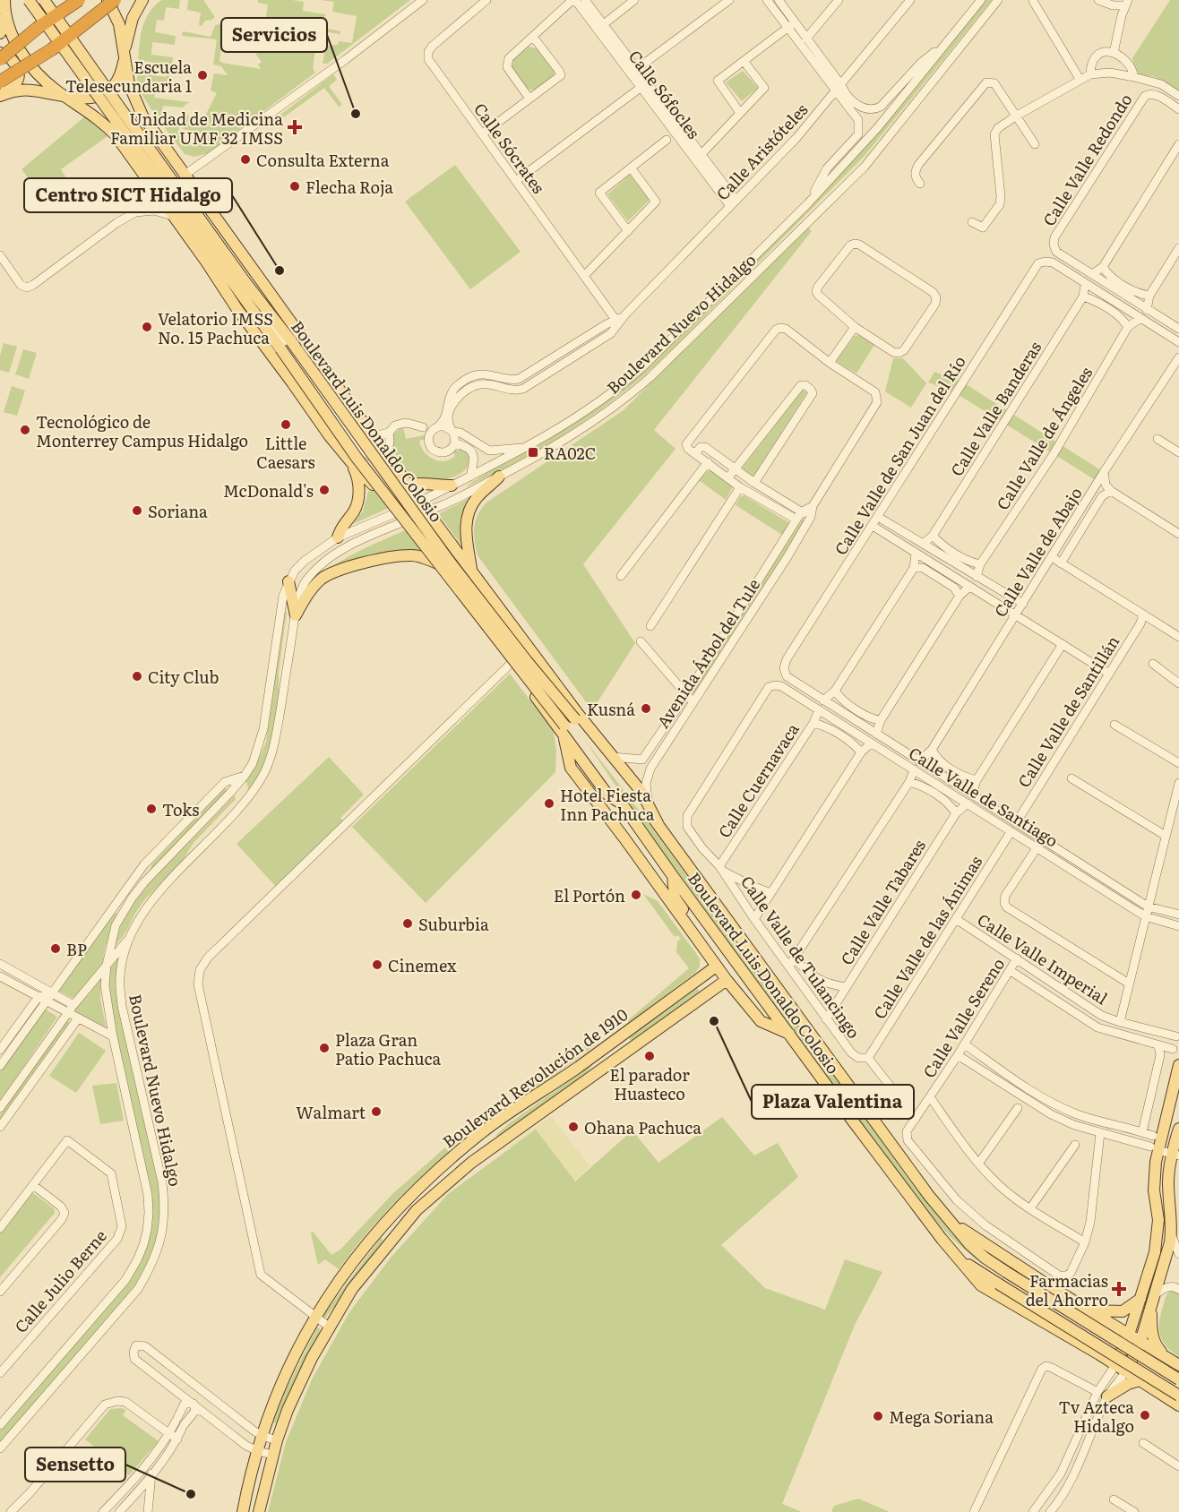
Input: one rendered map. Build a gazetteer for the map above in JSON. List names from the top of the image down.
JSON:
{
  "streets": {
    "main road": ["Boulevard Luis Donaldo Colosio", "Boulevard Revolución de 1910"],
    "street": [
      "Calle Sófocles",
      "Calle Sócrates",
      "Calle Aristóteles",
      "Calle Valle Redondo",
      "Boulevard Nuevo Hidalgo",
      "Calle Valle Banderas",
      "Calle Valle de Ángeles",
      "Calle Valle de San Juan del Río",
      "Calle Valle de Abajo",
      "Avenida Árbol del Tule",
      "Calle Valle de Santillán",
      "Calle Cuernavaca",
      "Calle Valle de Santiago",
      "Calle Valle Tabares",
      "Calle Valle de las Ánimas",
      "Calle Valle de Tulancingo",
      "Calle Valle Imperial",
      "Calle Valle Sereno",
      "Calle Julio Berne"
    ]
  },
  "crossings": [
    ["Calle Sófocles", "Calle Aristóteles"],
    ["Calle Sócrates", "Calle Aristóteles"],
    ["Boulevard Nuevo Hidalgo", "Boulevard Luis Donaldo Colosio"],
    ["Calle Valle Banderas", "Calle Valle de San Juan del Río"],
    ["Boulevard Luis Donaldo Colosio", "Avenida Árbol del Tule"],
    ["Calle Valle de San Juan del Río", "Calle Valle de Santiago"],
    ["Calle Valle de Abajo", "Calle Valle de Santiago"],
    ["Calle Valle de Santillán", "Calle Valle de Santiago"],
    ["Calle Cuernavaca", "Calle Valle de Santiago"],
    ["Calle Cuernavaca", "Calle Valle de Tulancingo"],
    ["Calle Valle de Santiago", "Calle Valle Tabares"],
    ["Calle Valle de Santiago", "Calle Valle de las Ánimas"],
    ["Calle Valle de Santiago", "Calle Valle de Tulancingo"],
    ["Calle Valle Tabares", "Calle Valle de Tulancingo"],
    ["Calle Valle de las Ánimas", "Calle Valle de Tulancingo"],
    ["Calle Valle de las Ánimas", "Calle Valle Imperial"],
    ["Calle Valle de Tulancingo", "Calle Valle Sereno"],
    ["Calle Valle Imperial", "Calle Valle Sereno"]
  ],
  "places": {
    "other": [
      "Escuela Telesecundaria 1",
      "Servicios",
      "Consulta Externa",
      "Flecha Roja",
      "Centro SICT Hidalgo",
      "Velatorio IMSS No. 15 Pachuca",
      "Little Caesars",
      "Tecnológico de Monterrey Campus Hidalgo",
      "McDonald's",
      "Soriana",
      "City Club",
      "Kusná",
      "Hotel Fiesta Inn Pachuca",
      "Toks",
      "El Portón",
      "Suburbia",
      "BP",
      "Cinemex",
      "Plaza Valentina",
      "Plaza Gran Patio Pachuca",
      "El parador Huasteco",
      "Walmart",
      "Ohana Pachuca",
      "Tv Azteca Hidalgo",
      "Mega Soriana",
      "Sensetto"
    ],
    "health": ["Unidad de Medicina Familiar UMF 32 IMSS", "Farmacias del Ahorro"],
    "transit": ["RA02C"]
  }
}
